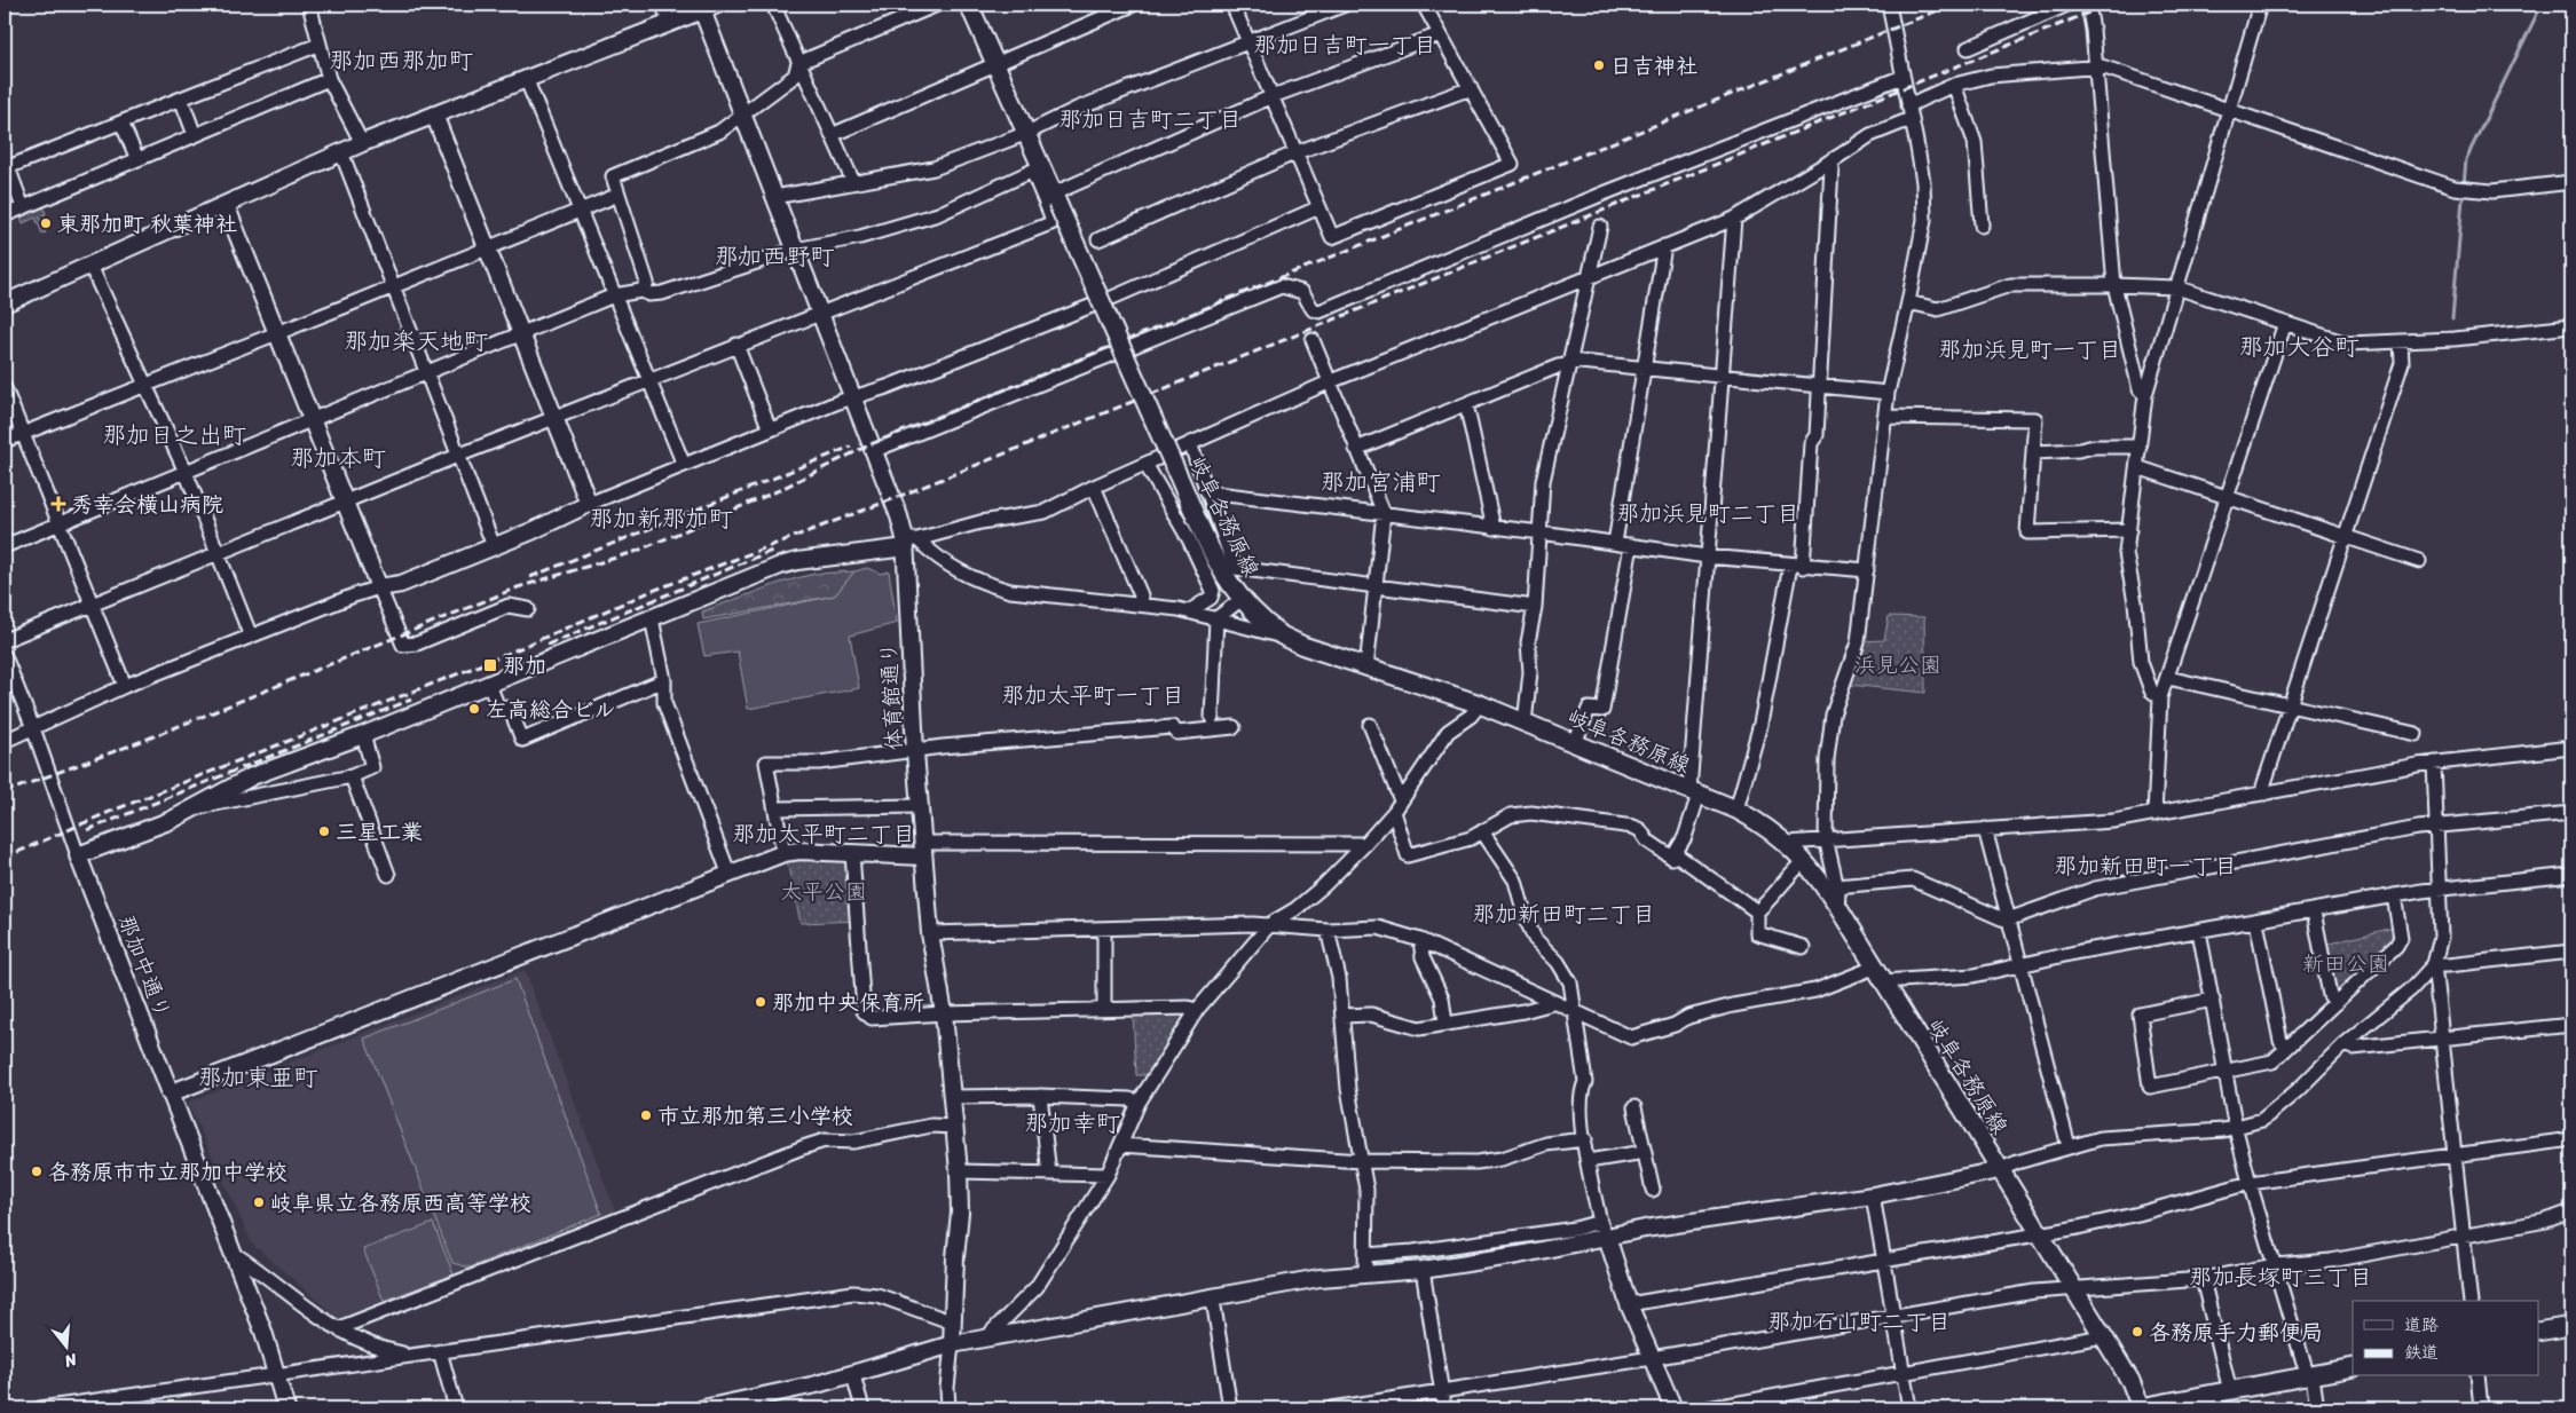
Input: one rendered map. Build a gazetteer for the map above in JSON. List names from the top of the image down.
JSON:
{
  "streets": {
    "main road": ["岐阜各務原線"],
    "street": ["体育館通り", "那加中通り"]
  },
  "districts": [
    "那加日吉町一丁目",
    "那加西那加町",
    "那加日吉町二丁目",
    "那加西野町",
    "那加楽天地町",
    "那加大谷町",
    "那加浜見町一丁目",
    "那加日之出町",
    "那加本町",
    "那加宮浦町",
    "那加浜見町二丁目",
    "那加新那加町",
    "那加太平町一丁目",
    "那加太平町二丁目",
    "那加新田町一丁目",
    "那加新田町二丁目",
    "那加東亜町",
    "那加幸町",
    "那加長塚町三丁目",
    "那加石山町二丁目"
  ],
  "parks": ["浜見公園", "太平公園", "新田公園"],
  "places": {
    "other": [
      "日吉神社",
      "東那加町 秋葉神社",
      "左高総合ビル",
      "三星工業",
      "那加中央保育所",
      "市立那加第三小学校",
      "各務原市市立那加中学校",
      "岐阜県立各務原西高等学校",
      "各務原手力郵便局"
    ],
    "health": ["秀幸会横山病院"],
    "transit": ["那加"]
  },
  "legend": ["道路", "鉄道"],
  "north": "bottom"
}
